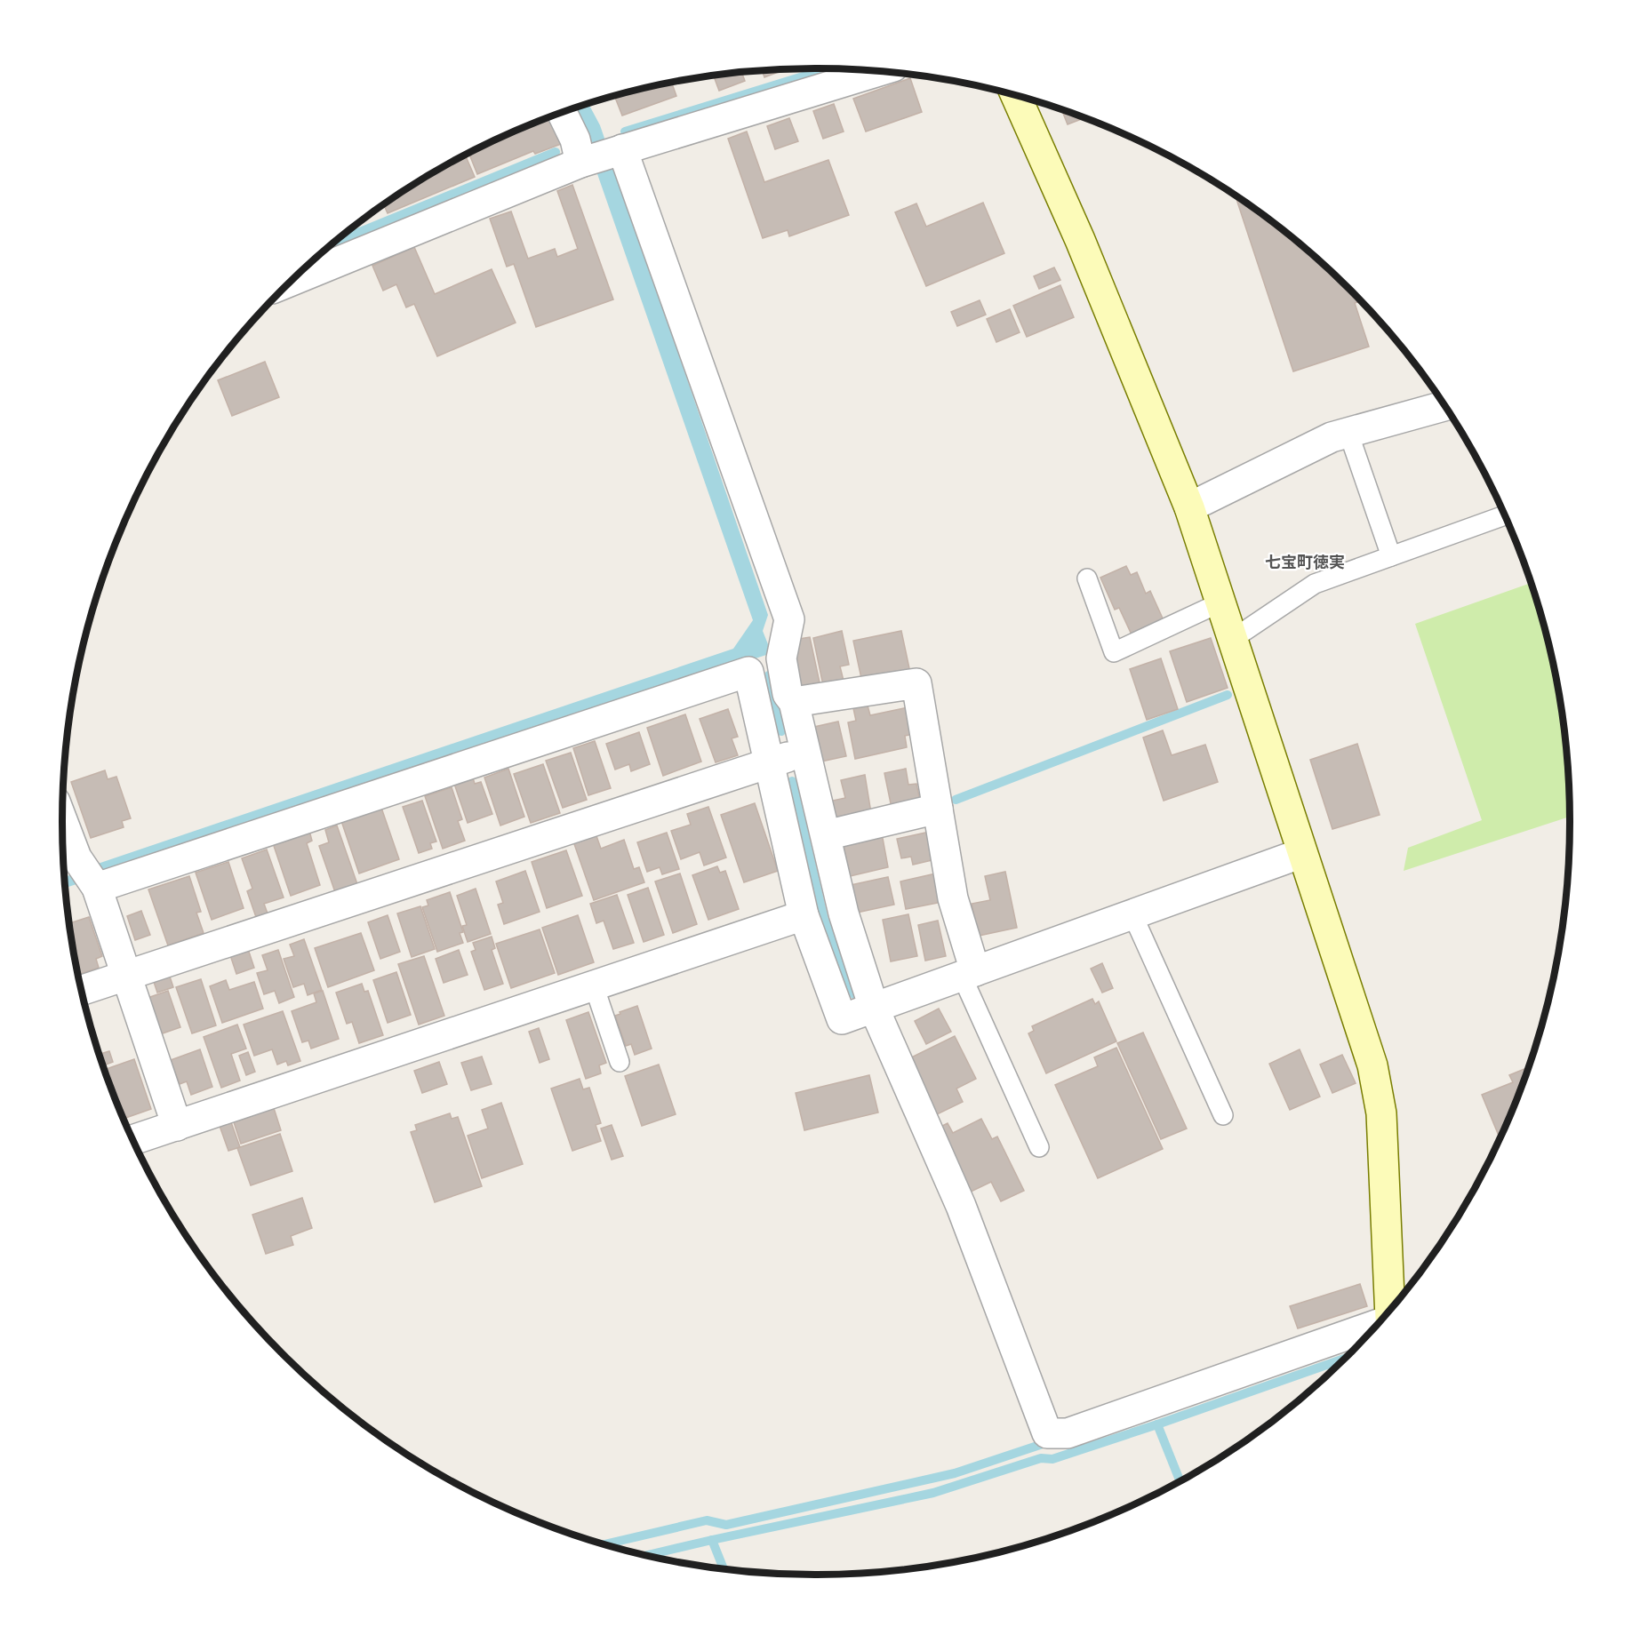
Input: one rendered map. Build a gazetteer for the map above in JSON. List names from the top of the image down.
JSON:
{
  "districts": ["七宝町徳実"]
}
